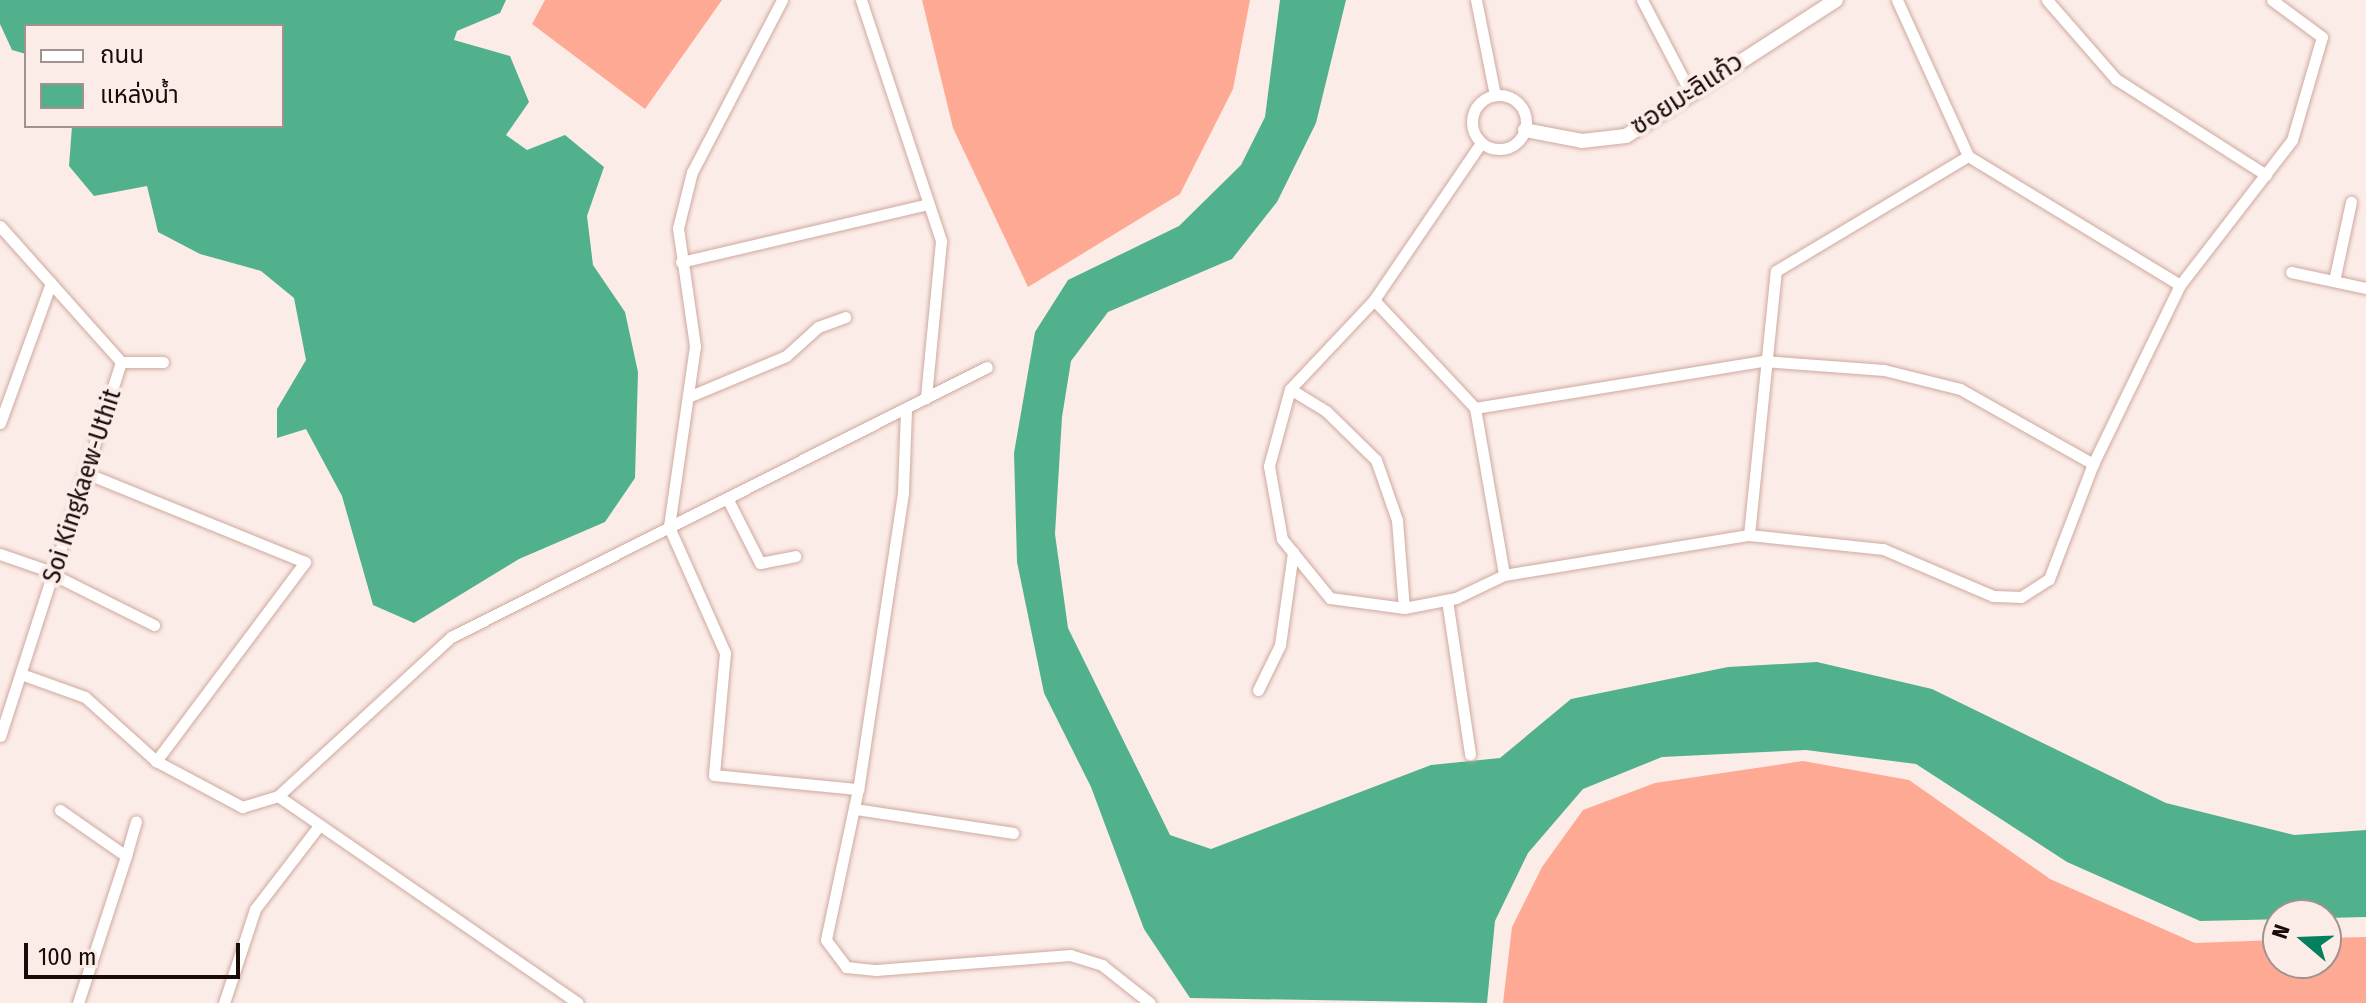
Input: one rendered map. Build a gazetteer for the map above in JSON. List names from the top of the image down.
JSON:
{
  "streets": {
    "street": ["ซอยมะลิแก้ว", "Soi Kingkaew-Uthit"]
  },
  "legend": ["ถนน", "แหล่งน้ำ"],
  "scale_bar": "100 m",
  "north": "left"
}
